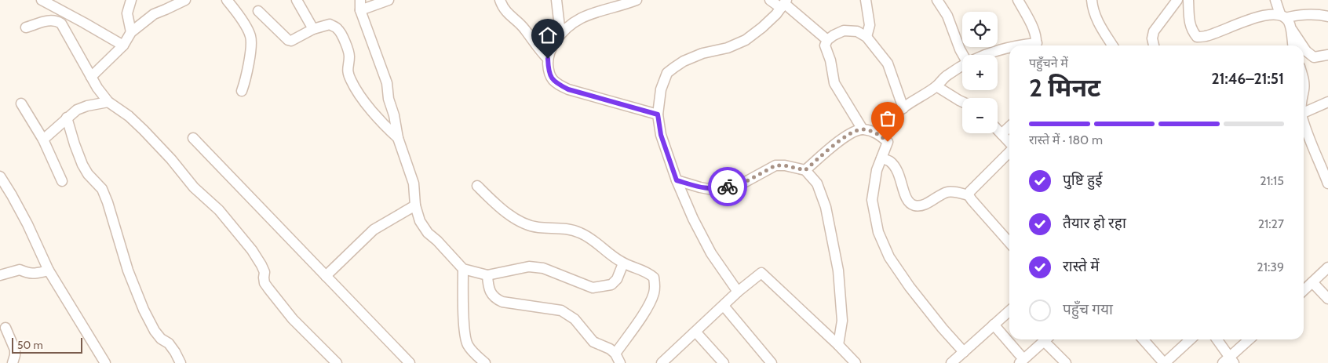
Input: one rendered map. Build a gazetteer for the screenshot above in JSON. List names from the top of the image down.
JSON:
{
  "scale_bar": "50 m",
  "page": {
    "map_buttons": ["+", "−"],
    "heading": ["2 मिनट", "पहुँचने में", "21:46–21:51"],
    "bar": "रास्ते में · 180 m",
    "list": [
      ["पुष्टि हुई", "21:15"],
      ["तैयार हो रहा", "21:27"],
      ["रास्ते में", "21:39"],
      "पहुँच गया"
    ],
    "scale": "50 m"
  }
}
